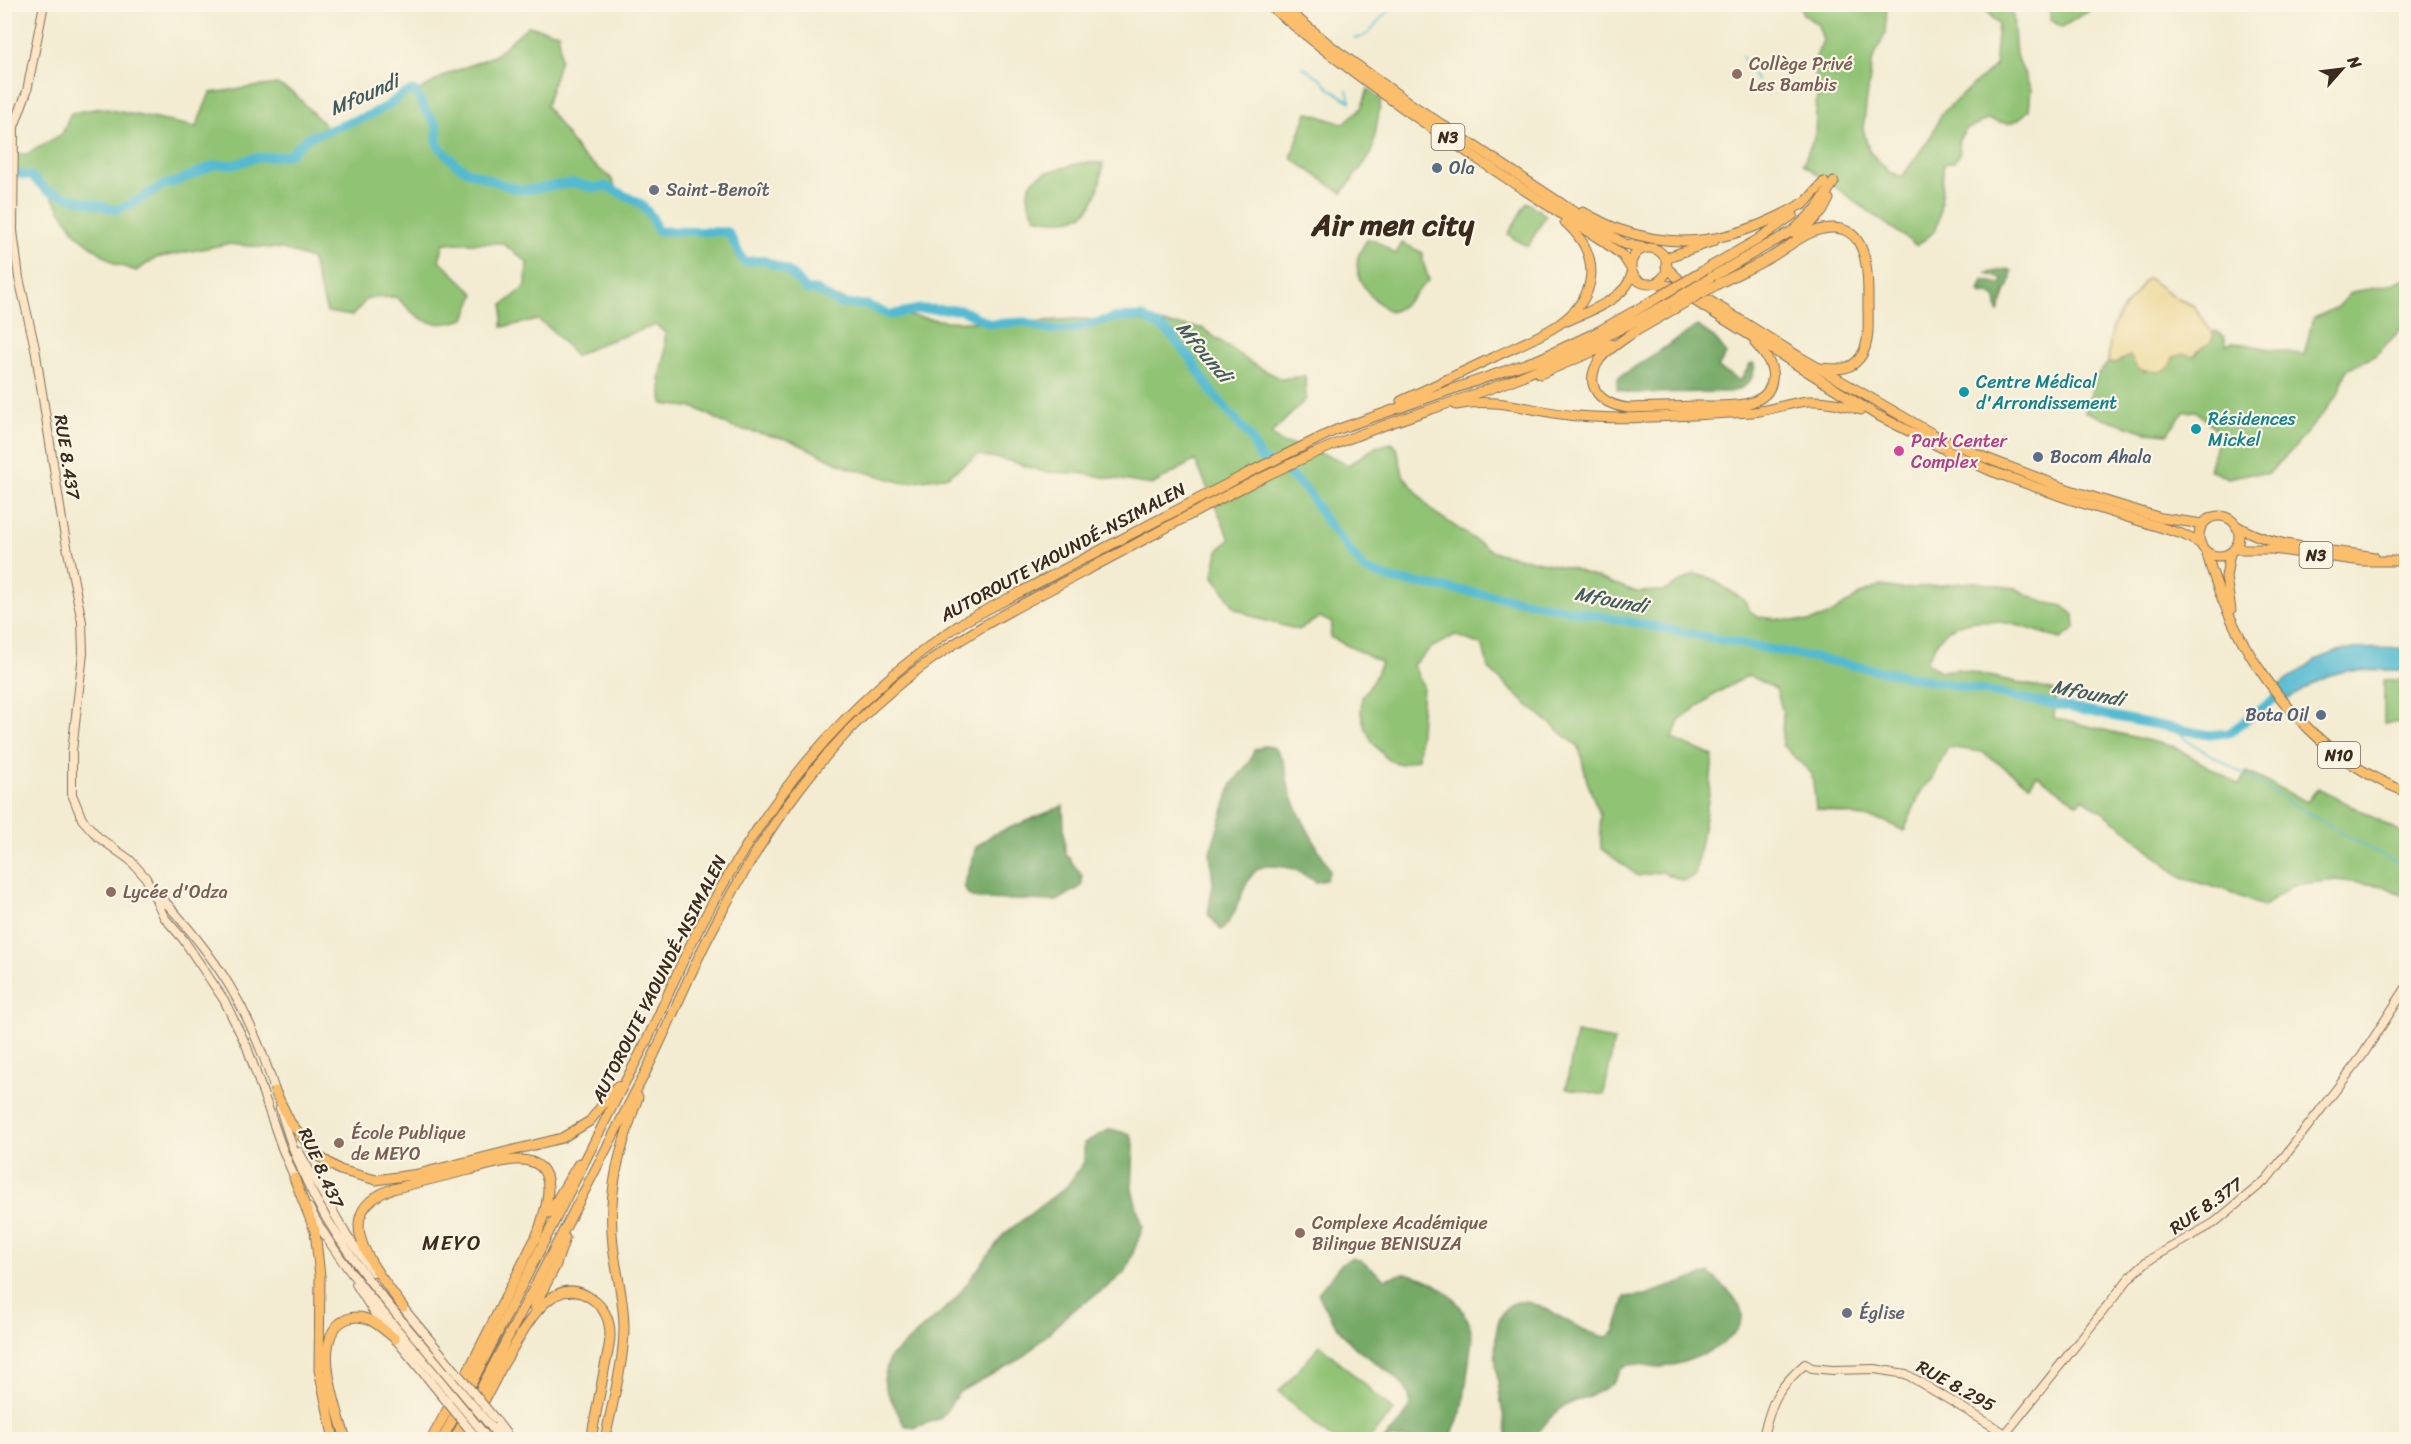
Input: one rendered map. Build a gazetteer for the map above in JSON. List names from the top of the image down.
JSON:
{
  "streets": {
    "highway": ["N3", "AUTOROUTE YAOUNDÉ-NSIMALEN", "N10"],
    "main road": ["RUE 8.437", "RUE 8.377", "RUE 8.295"]
  },
  "crossings": [
    ["N3", "N10"],
    ["RUE 8.377", "RUE 8.295"]
  ],
  "districts": ["Air men city", "MEYO"],
  "water": ["Mfoundi"],
  "places": [
    "Collège Privé Les Bambis",
    "Ola",
    "Saint-Benoît",
    "Centre Médical d'Arrondissement",
    "Résidences Mickel",
    "Park Center Complex",
    "Bocom Ahala",
    "Bota Oil",
    "Lycée d'Odza",
    "École Publique de MEYO",
    "Complexe Académique Bilingue BENISUZA",
    "Église"
  ],
  "north": "top right"
}
